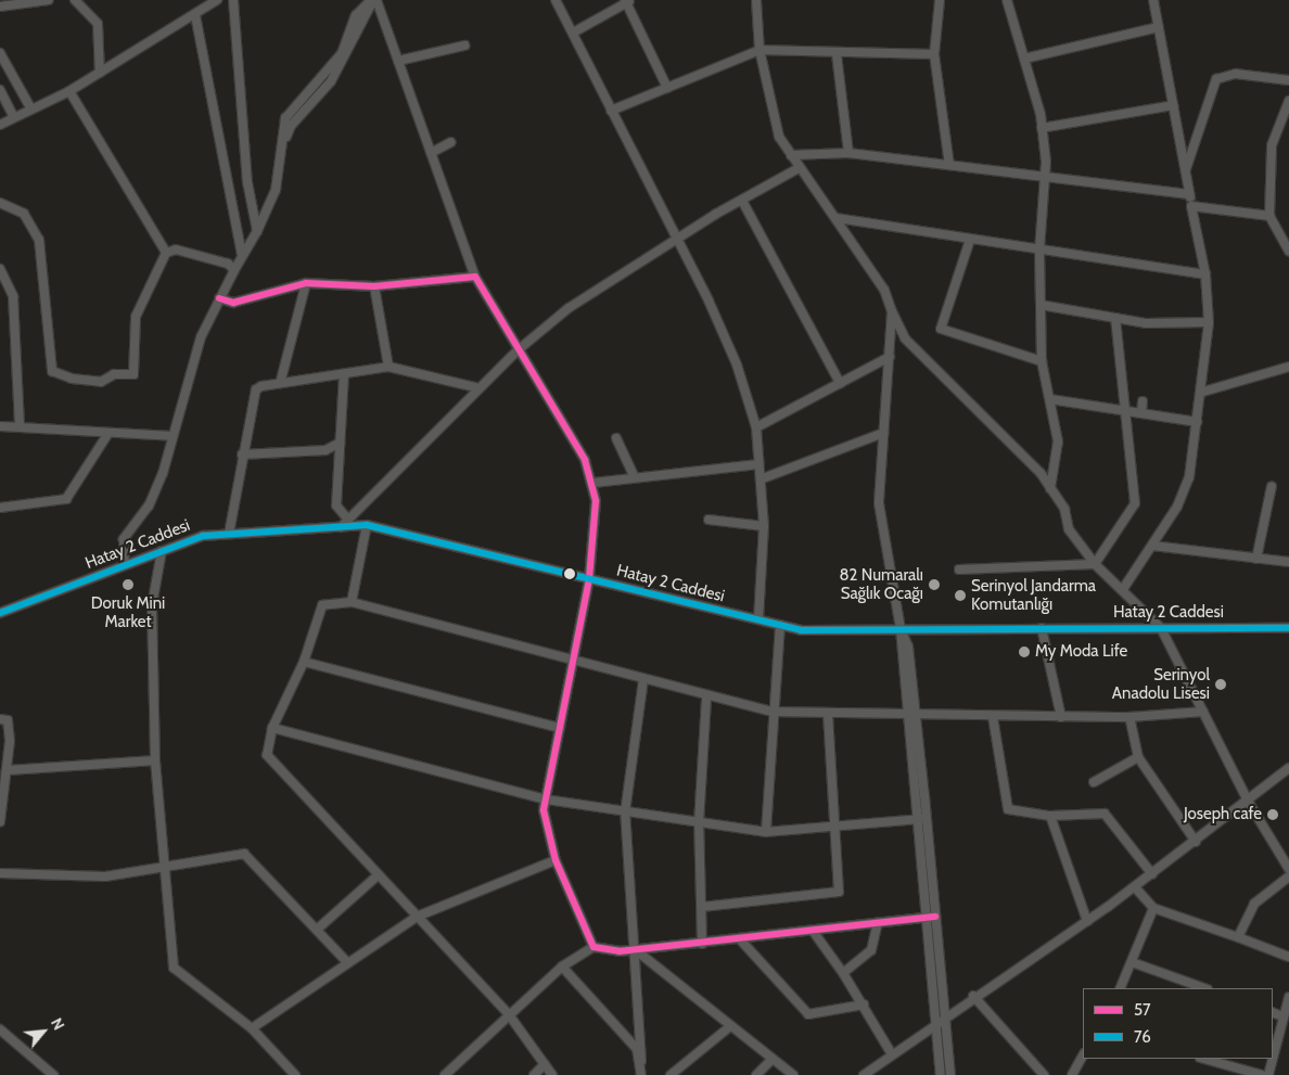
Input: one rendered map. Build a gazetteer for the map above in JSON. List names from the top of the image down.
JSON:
{
  "streets": {
    "street": ["Hatay 2 Caddesi"]
  },
  "places": [
    "Doruk Mini Market",
    "82 Numaralı Sağlık Ocağı",
    "Serinyol Jandarma Komutanlığı",
    "My Moda Life",
    "Serinyol Anadolu Lisesi",
    "Joseph cafe"
  ],
  "lines": ["transit line 57", "transit line 76"],
  "legend": ["57", "76"],
  "north": "top right"
}
